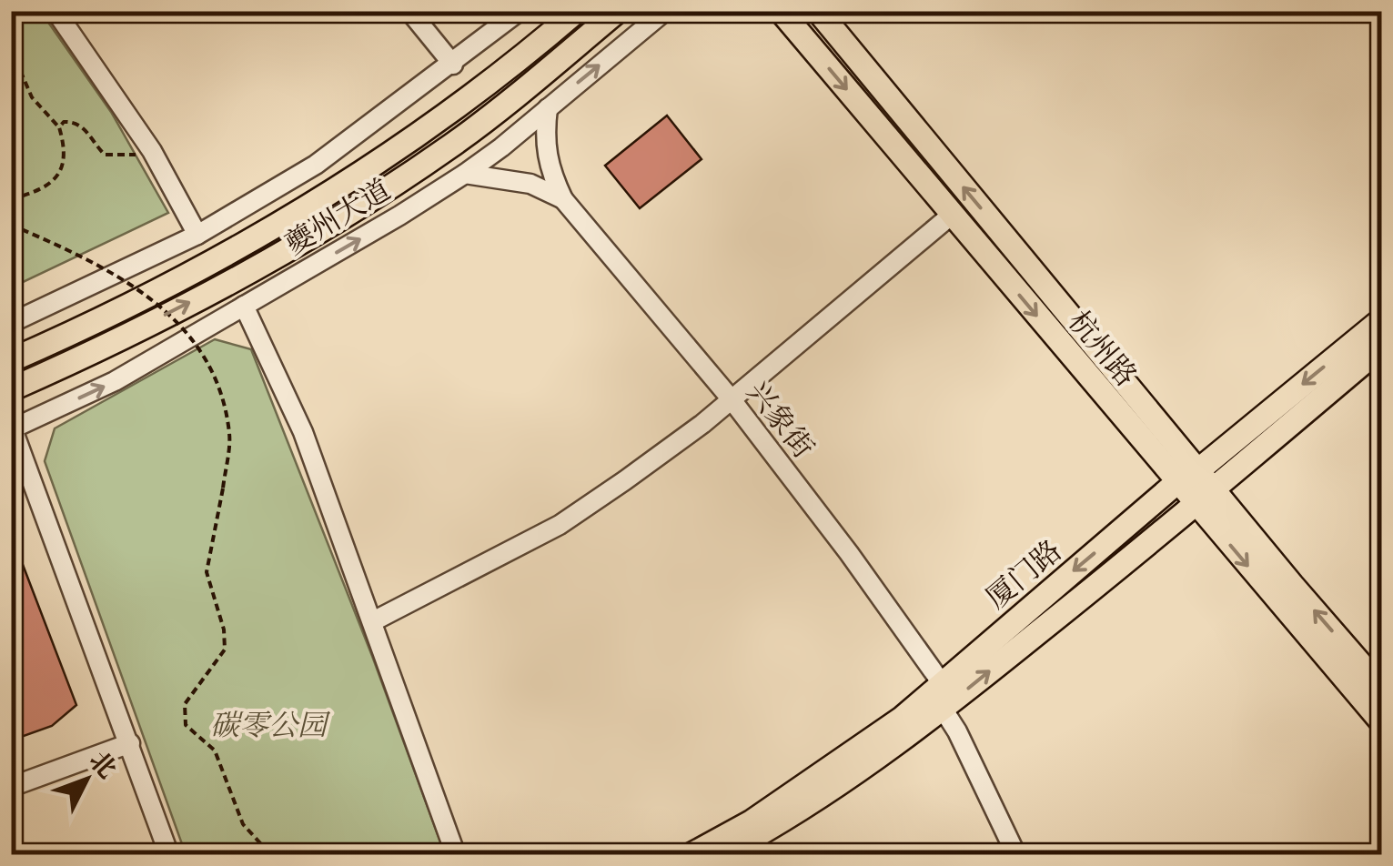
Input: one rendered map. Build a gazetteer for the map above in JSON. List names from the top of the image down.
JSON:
{
  "streets": {
    "main road": ["夔州大道", "杭州路", "厦门路"],
    "street": ["兴象街"]
  },
  "crossings": [
    ["夔州大道", "兴象街"],
    ["杭州路", "厦门路"],
    ["兴象街", "厦门路"]
  ],
  "parks": ["碳零公园"],
  "north": "top right"
}
